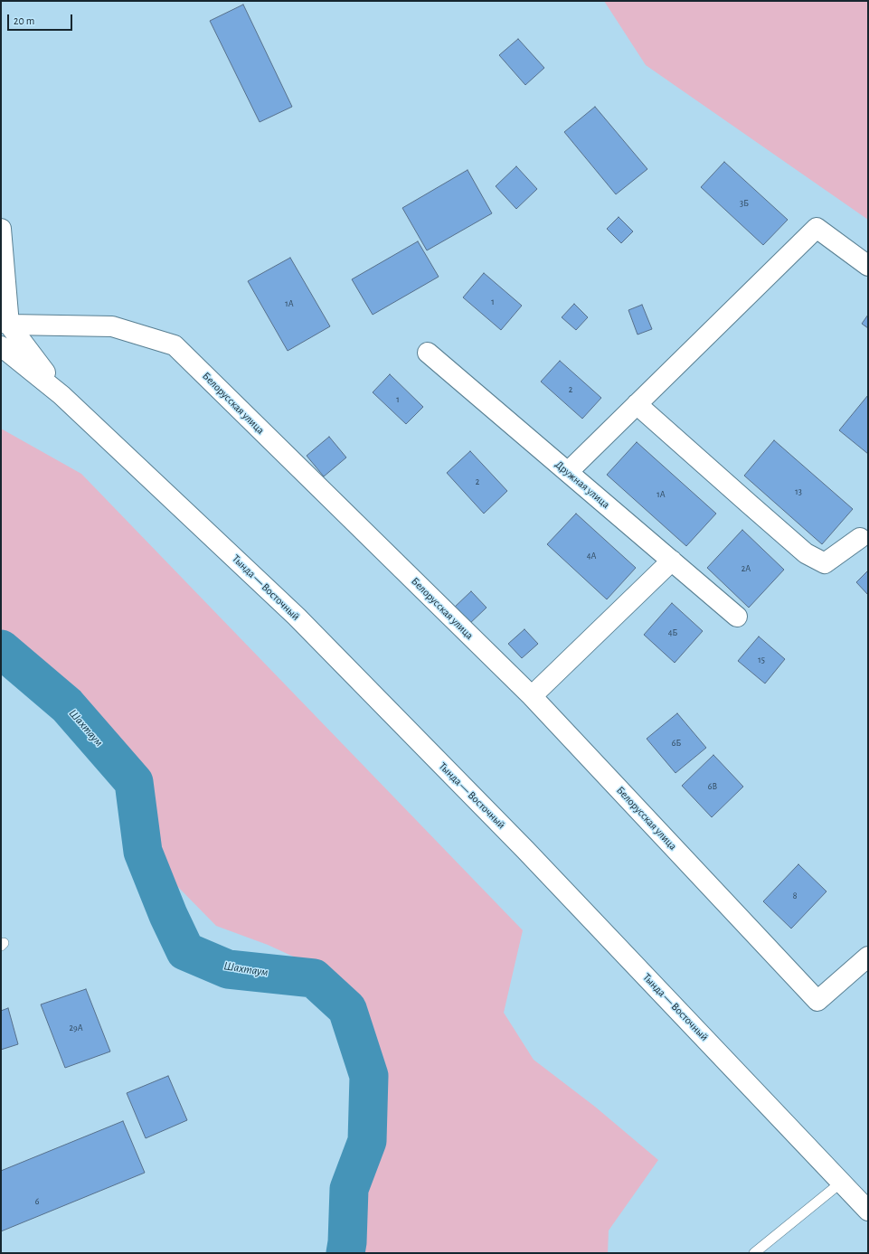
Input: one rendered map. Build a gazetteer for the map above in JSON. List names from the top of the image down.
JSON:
{
  "streets": {
    "street": ["Белорусская улица", "Дружная улица", "Тында — Восточный"]
  },
  "water": ["Шахтаум"],
  "house_numbers": [
    "3Б",
    "1",
    "1А",
    "2",
    "1",
    "2",
    "13",
    "1А",
    "4А",
    "2А",
    "4Б",
    "15",
    "6Б",
    "6В",
    "8",
    "29А",
    "6"
  ],
  "scale_bar": "20 m"
}
